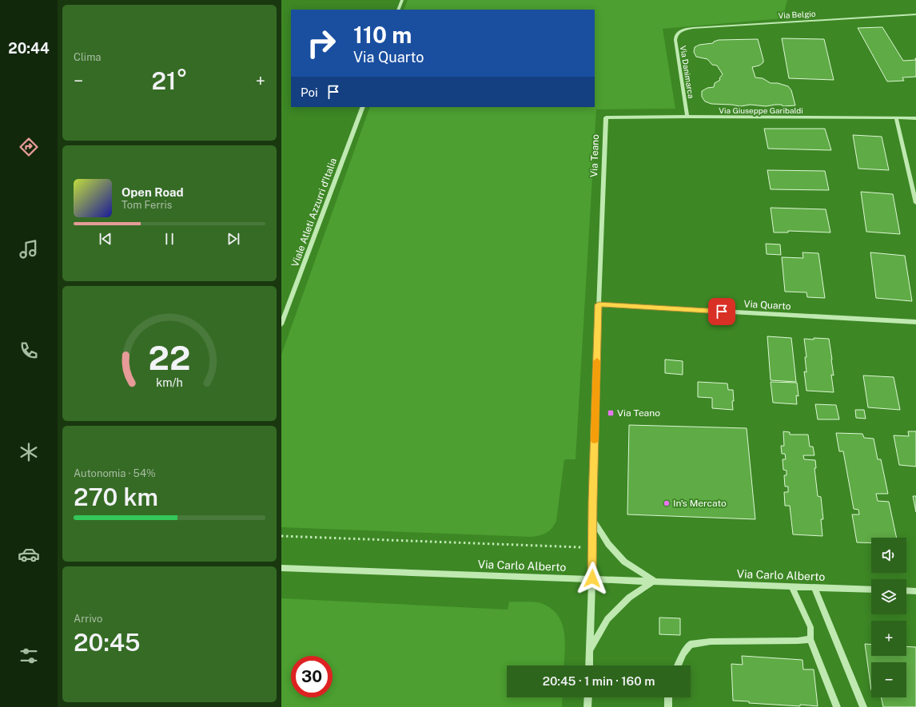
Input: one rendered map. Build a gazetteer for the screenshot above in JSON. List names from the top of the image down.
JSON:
{
  "streets": {
    "street": [
      "Via Belgio",
      "Via Danimarca",
      "Via Giuseppe Garibaldi",
      "Via Teano",
      "Viale Atleti Azzurri d'Italia",
      "Via Quarto",
      "Via Carlo Alberto"
    ]
  },
  "crossings": [
    ["Via Belgio", "Via Danimarca"],
    ["Via Danimarca", "Via Giuseppe Garibaldi"],
    ["Via Giuseppe Garibaldi", "Via Teano"],
    ["Via Teano", "Via Quarto"],
    ["Via Teano", "Via Carlo Alberto"]
  ],
  "places": {
    "transit": ["Via Teano"],
    "other": ["In's Mercato"]
  },
  "page": {
    "tabs": "20:44",
    "tile": [
      "Clima",
      ["Autonomia · 54%", "270 km"],
      ["Arrivo", "20:45"]
    ],
    "turn": ["110 m", "Via Quarto"],
    "heat": ["−", "21°", "+"],
    "then": "Poi",
    "song": ["Open Road", "Tom Ferris"],
    "map_buttons": ["+", "−"],
    "limit": "30",
    "trip": "20:45 · 1 min · 160 m",
    "gauge": ["22", "km/h"]
  }
}
